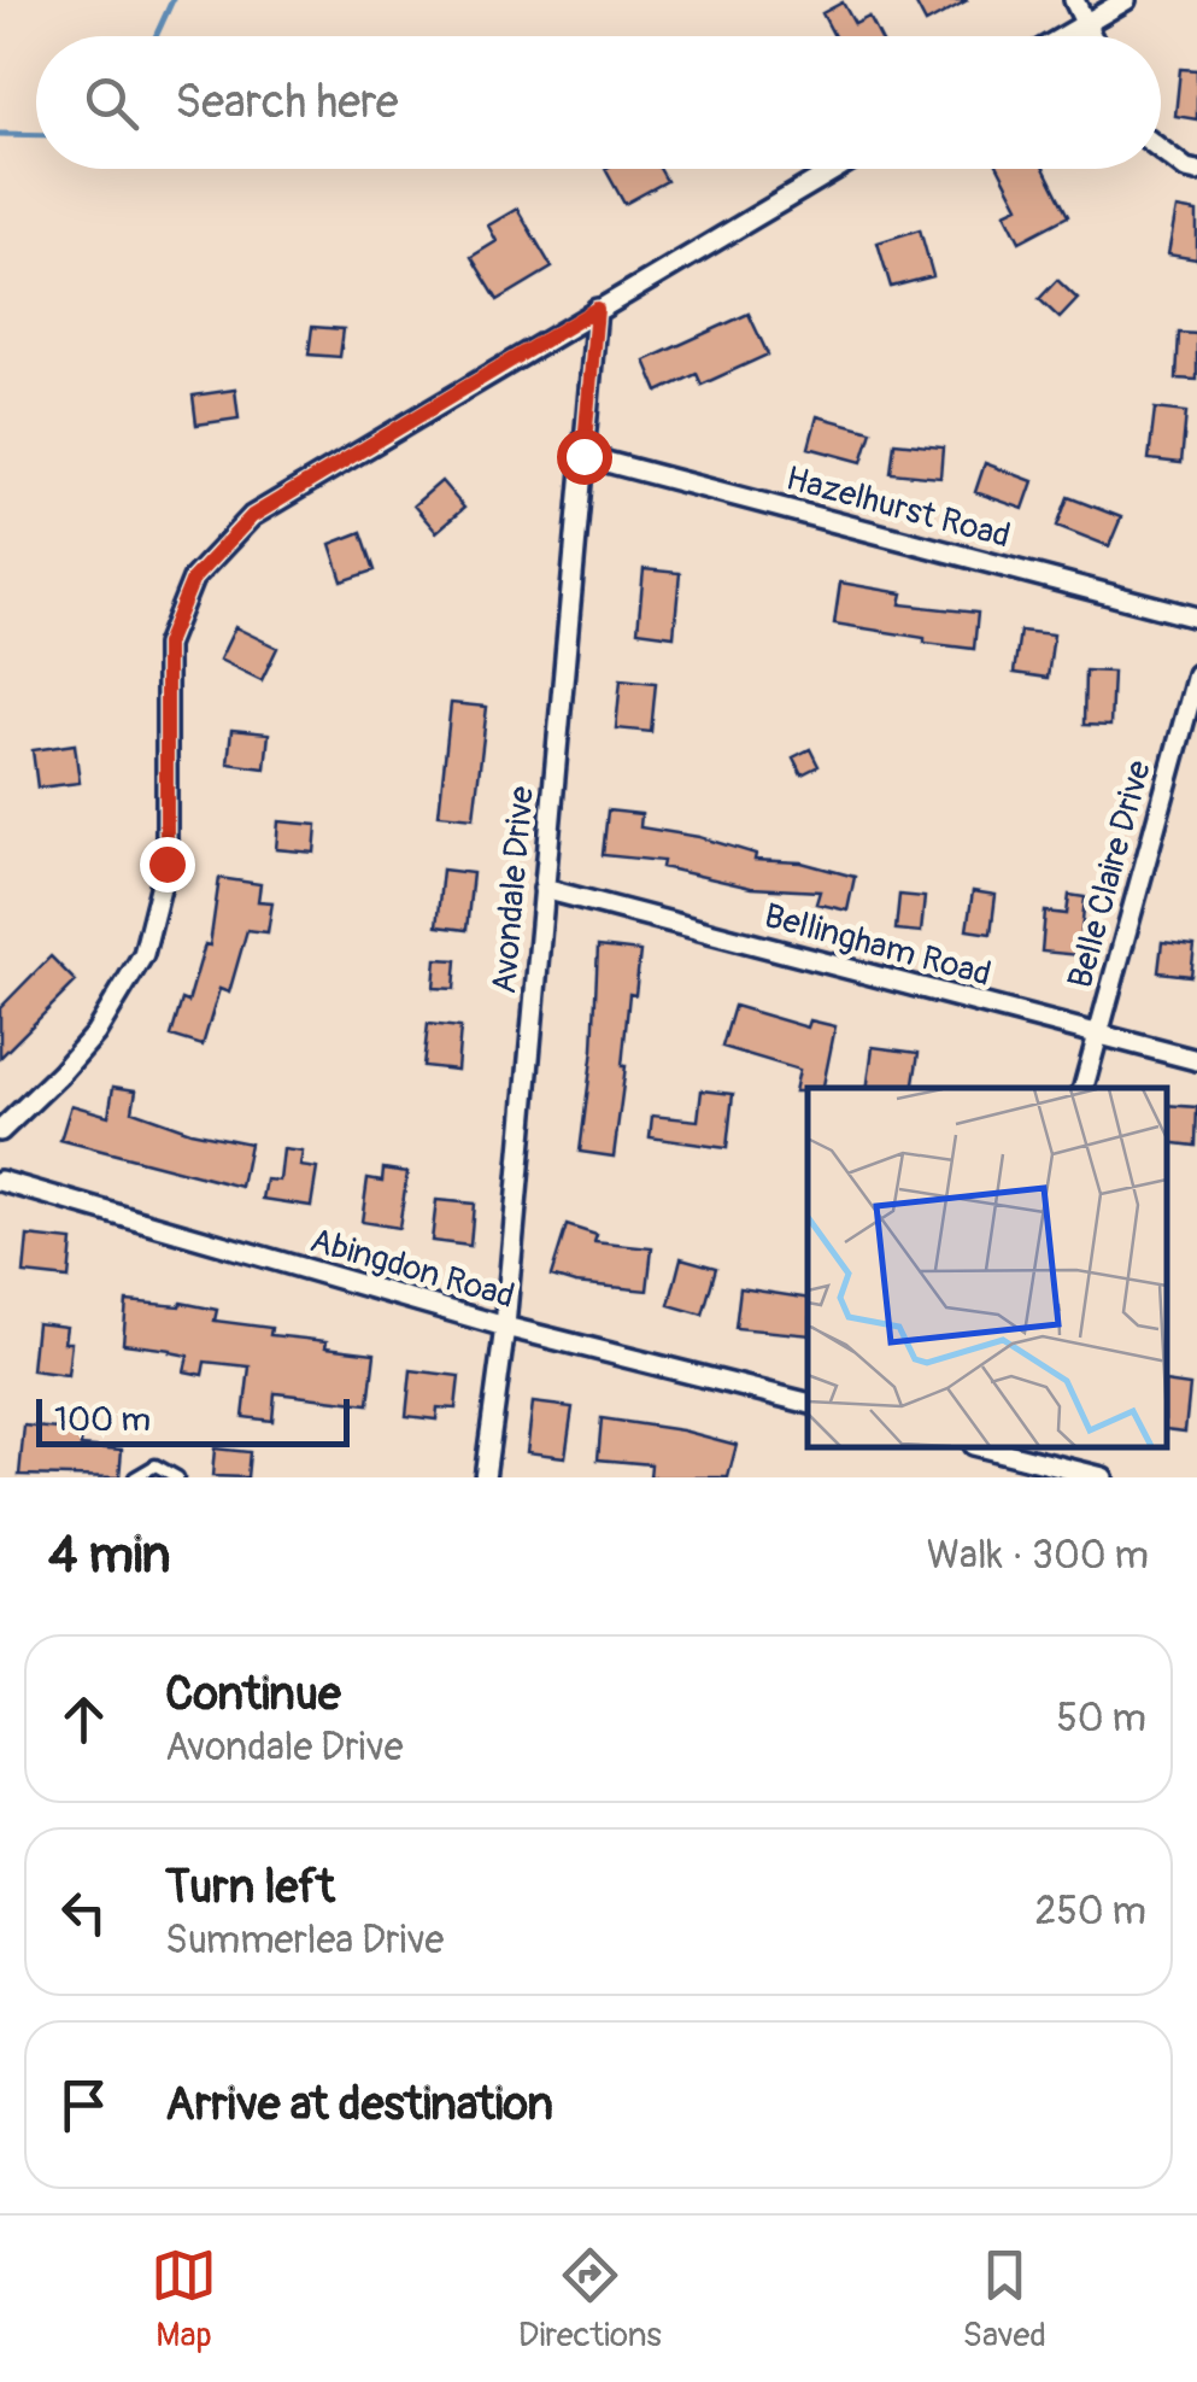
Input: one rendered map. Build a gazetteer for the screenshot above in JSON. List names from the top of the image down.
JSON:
{
  "streets": {
    "street": [
      "Hazelhurst Road",
      "Belle Claire Drive",
      "Avondale Drive",
      "Bellingham Road",
      "Abingdon Road"
    ]
  },
  "crossings": [
    ["Hazelhurst Road", "Avondale Drive"],
    ["Belle Claire Drive", "Bellingham Road"],
    ["Avondale Drive", "Bellingham Road"],
    ["Avondale Drive", "Abingdon Road"]
  ],
  "scale_bar": "100 m",
  "page": {
    "search": "Search here",
    "scale": "100 m",
    "heading": ["4 min", "Walk · 300 m"],
    "list": [
      ["Continue", "Avondale Drive", "50 m"],
      ["Turn left", "Summerlea Drive", "250 m"],
      "Arrive at destination"
    ],
    "nav": ["Map", "Directions", "Saved"]
  }
}
